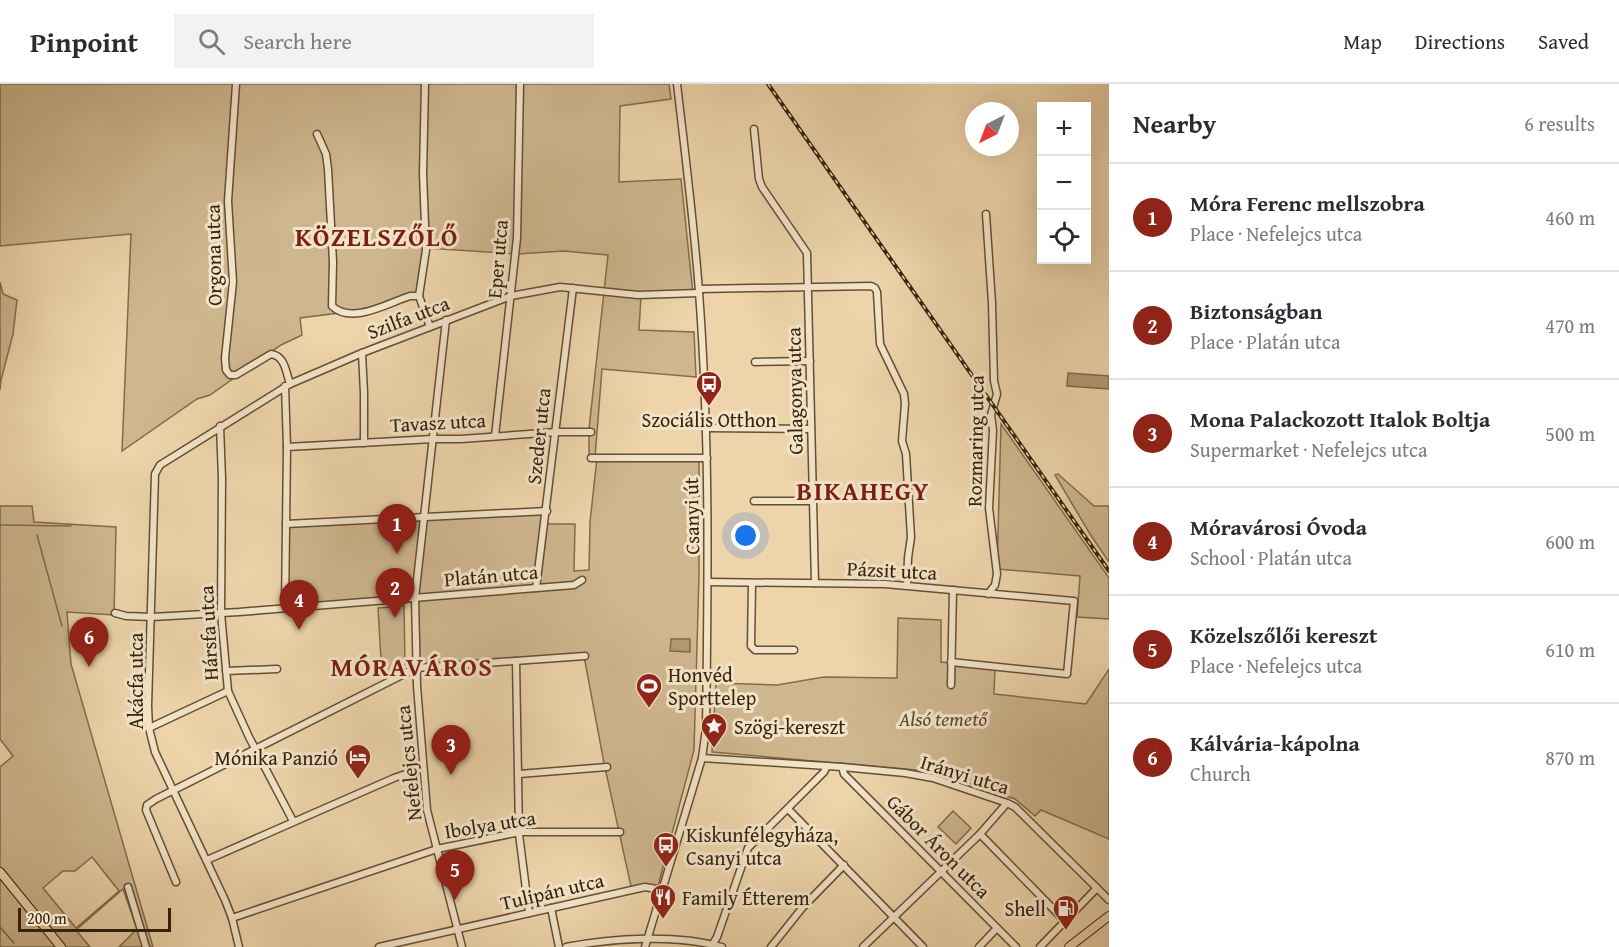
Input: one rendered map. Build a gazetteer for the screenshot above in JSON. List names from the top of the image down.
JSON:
{
  "streets": {
    "street": [
      "Orgona utca",
      "Eper utca",
      "Szilfa utca",
      "Galagonya utca",
      "Tavasz utca",
      "Szeder utca",
      "Rozmaring utca",
      "Csanyi út",
      "Pázsit utca",
      "Platán utca",
      "Hársfa utca",
      "Akácfa utca",
      "Nefelejcs utca",
      "Irányi utca",
      "Ibolya utca",
      "Gábor Áron utca",
      "Tulipán utca"
    ]
  },
  "crossings": [
    ["Orgona utca", "Szilfa utca"],
    ["Orgona utca", "Tavasz utca"],
    ["Orgona utca", "Platán utca"],
    ["Eper utca", "Szilfa utca"],
    ["Eper utca", "Tavasz utca"],
    ["Szilfa utca", "Galagonya utca"],
    ["Szilfa utca", "Szeder utca"],
    ["Szilfa utca", "Csanyi út"],
    ["Szilfa utca", "Pázsit utca"],
    ["Szilfa utca", "Hársfa utca"],
    ["Szilfa utca", "Akácfa utca"],
    ["Szilfa utca", "Nefelejcs utca"],
    ["Galagonya utca", "Pázsit utca"],
    ["Tavasz utca", "Szeder utca"],
    ["Tavasz utca", "Nefelejcs utca"],
    ["Szeder utca", "Platán utca"],
    ["Rozmaring utca", "Pázsit utca"],
    ["Csanyi út", "Pázsit utca"],
    ["Csanyi út", "Irányi utca"],
    ["Csanyi út", "Tulipán utca"],
    ["Platán utca", "Hársfa utca"],
    ["Platán utca", "Akácfa utca"],
    ["Platán utca", "Nefelejcs utca"],
    ["Akácfa utca", "Ibolya utca"],
    ["Nefelejcs utca", "Ibolya utca"],
    ["Nefelejcs utca", "Tulipán utca"],
    ["Irányi utca", "Gábor Áron utca"]
  ],
  "districts": ["KÖZELSZŐLŐ", "BIKAHEGY", "MÓRAVÁROS"],
  "parks": ["Alsó temető"],
  "places": {
    "bus stop": ["Szociális Otthon", "Kiskunfélegyháza, Csanyi utca"],
    "sports": ["Honvéd Sporttelep"],
    "place": ["Szögi-kereszt"],
    "hotel": ["Mónika Panzió"],
    "restaurant": ["Family Étterem"],
    "fuel station": ["Shell"]
  },
  "scale_bar": "200 m",
  "north": "bottom left",
  "page": {
    "header": "Pinpoint",
    "search": "Search here",
    "nav": ["Map", "Directions", "Saved"],
    "heading": ["Nearby", "6 results"],
    "map_buttons": ["+", "−"],
    "list": [
      {
        "mark": "1",
        "name": "Móra Ferenc mellszobra",
        "note": "Place · Nefelejcs utca",
        "value": "460 m"
      },
      {
        "mark": "2",
        "name": "Biztonságban",
        "note": "Place · Platán utca",
        "value": "470 m"
      },
      {
        "mark": "3",
        "name": "Mona Palackozott Italok Boltja",
        "note": "Supermarket · Nefelejcs utca",
        "value": "500 m"
      },
      {
        "mark": "4",
        "name": "Móravárosi Óvoda",
        "note": "School · Platán utca",
        "value": "600 m"
      },
      {
        "mark": "5",
        "name": "Közelszőlői kereszt",
        "note": "Place · Nefelejcs utca",
        "value": "610 m"
      },
      {
        "mark": "6",
        "name": "Kálvária-kápolna",
        "note": "Church",
        "value": "870 m"
      }
    ],
    "pins": [
      "1",
      "2",
      "4",
      "6",
      "3",
      "5"
    ],
    "scale": "200 m"
  }
}
